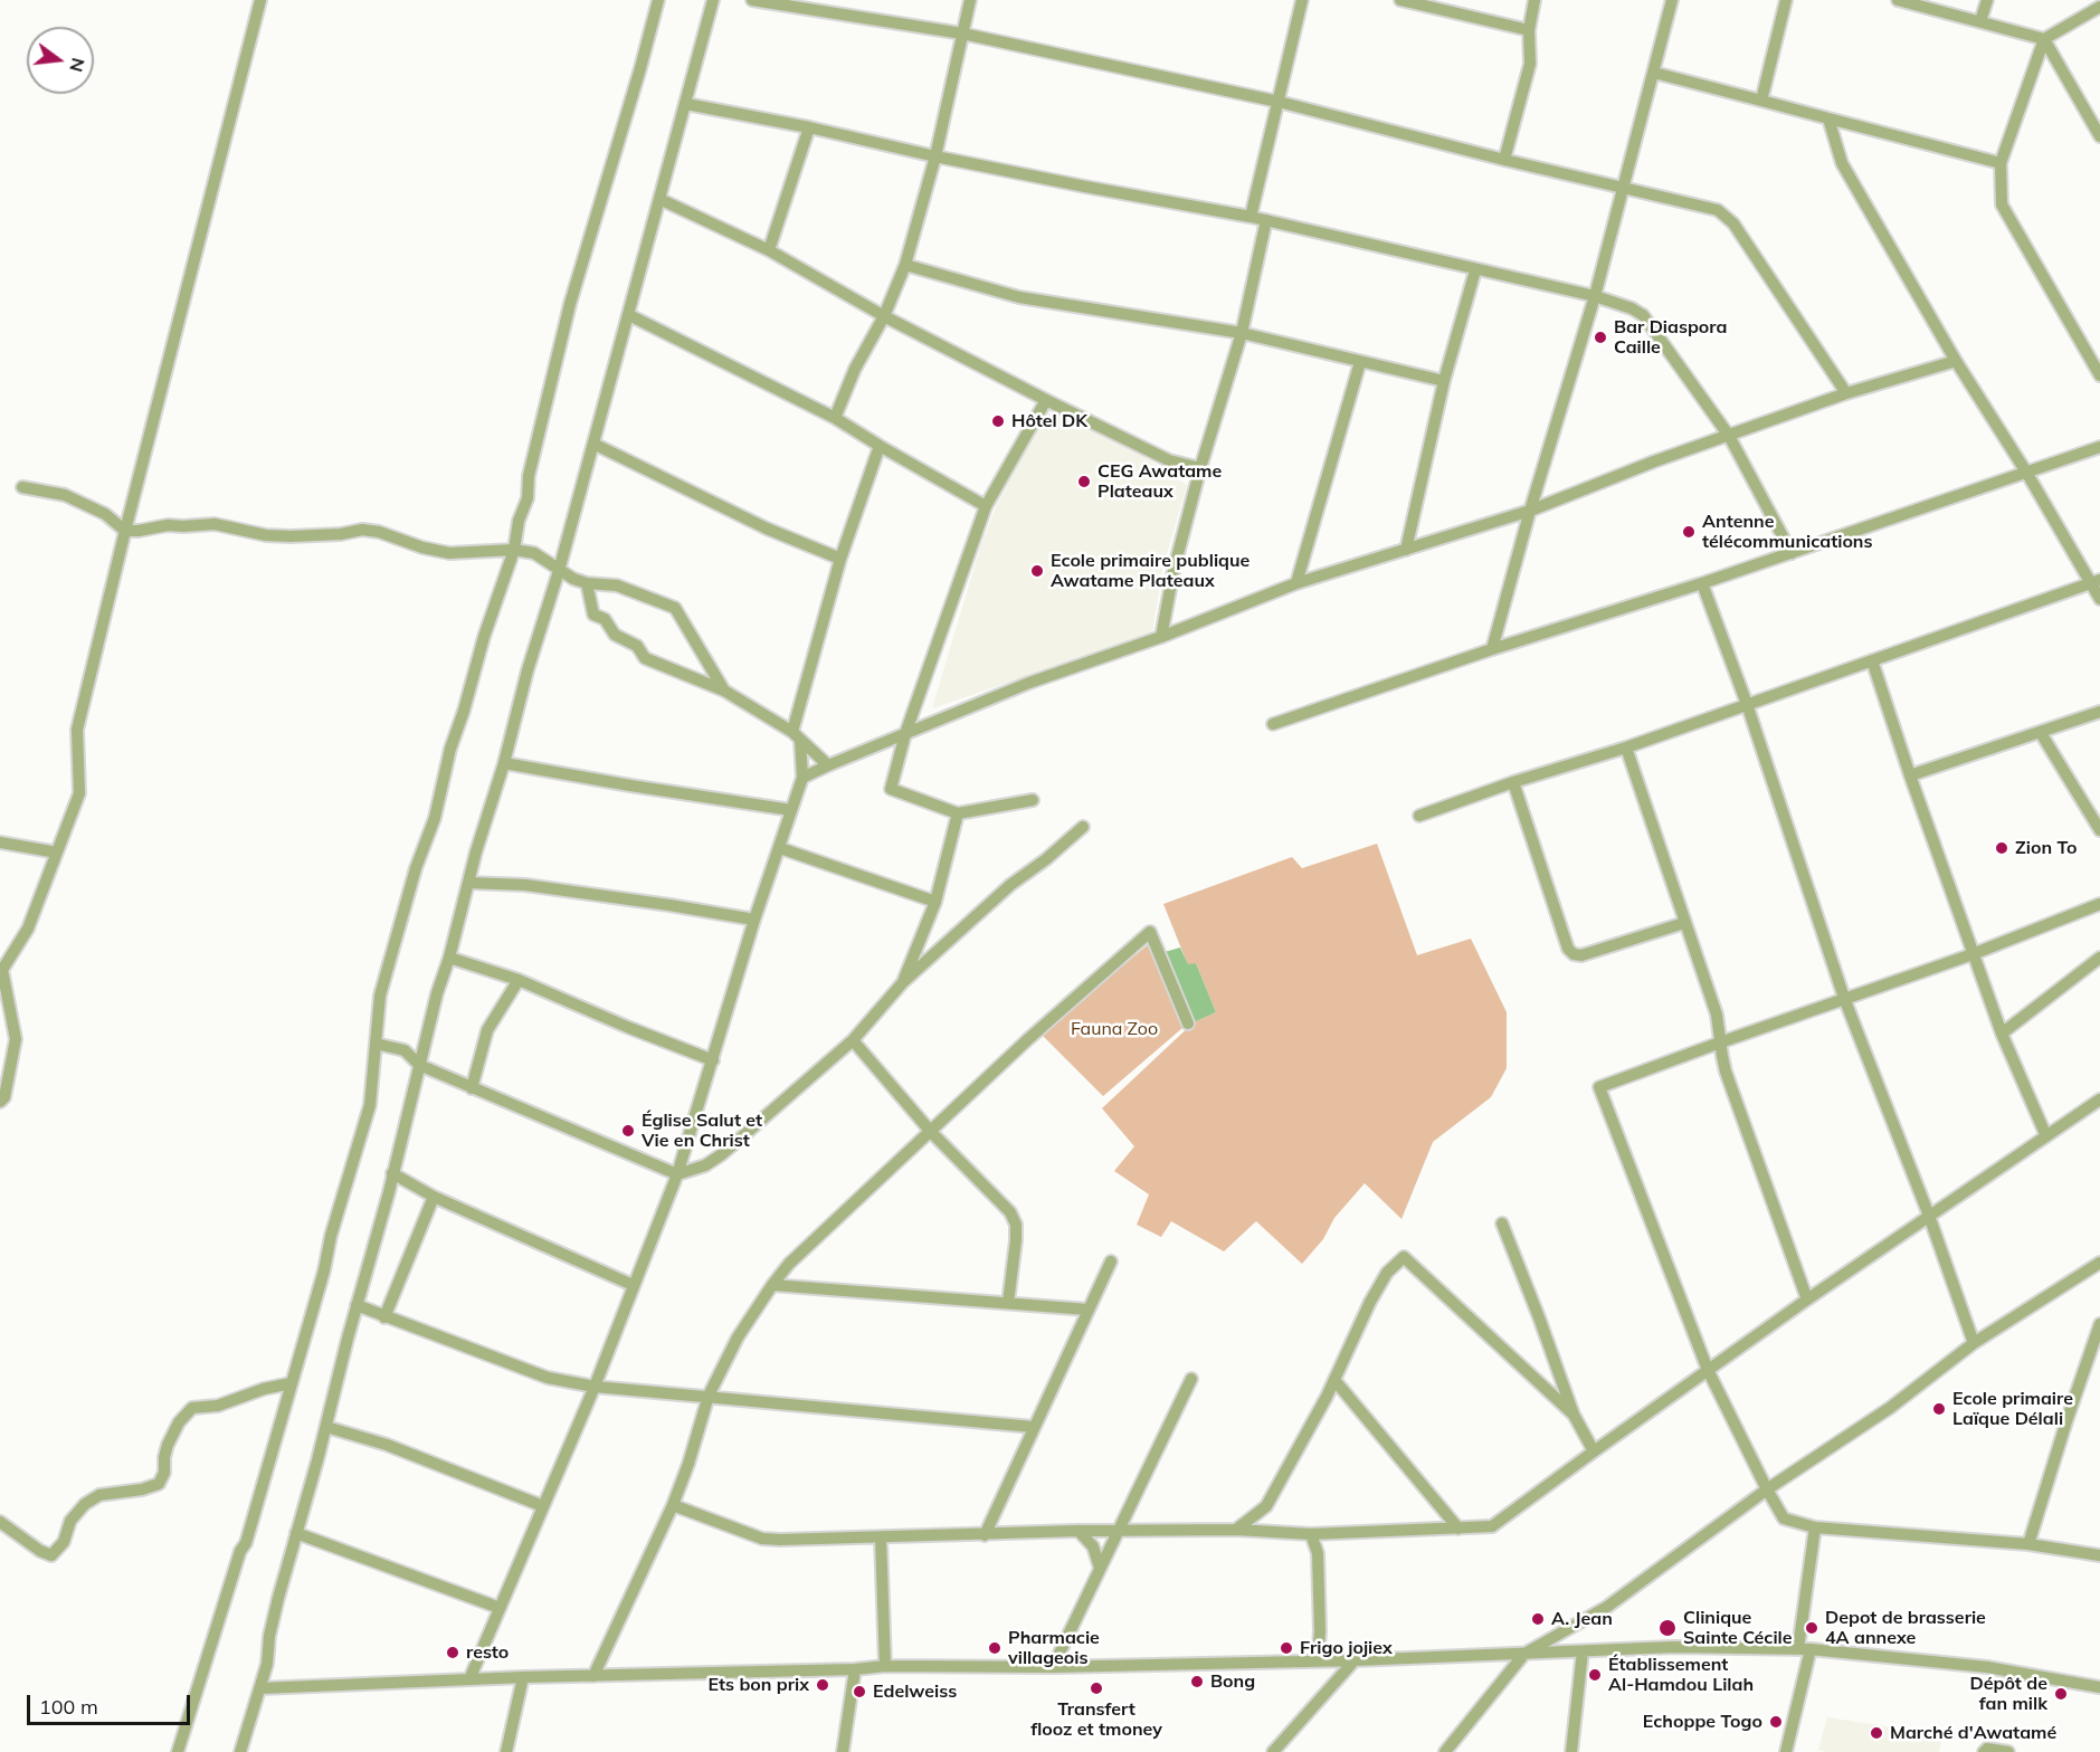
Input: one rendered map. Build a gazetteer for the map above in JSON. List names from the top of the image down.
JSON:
{
  "parks": ["Fauna Zoo"],
  "places": [
    "Bar Diaspora Caille",
    "Hôtel DK",
    "CEG Awatame Plateaux",
    "Antenne télécommunications",
    "Ecole primaire publique Awatame Plateaux",
    "Zion To",
    "Église Salut et Vie en Christ",
    "Ecole primaire Laïque Délali",
    "A. Jean",
    "Clinique Sainte Cécile",
    "Depot de brasserie 4A annexe",
    "Pharmacie villageois",
    "Frigo jojiex",
    "resto",
    "Établissement Al-Hamdou Lilah",
    "Bong",
    "Ets bon prix",
    "Transfert flooz et tmoney",
    "Edelweiss",
    "Dépôt de fan milk",
    "Echoppe Togo",
    "Marché d'Awatamé"
  ],
  "scale_bar": "100 m",
  "north": "right"
}
